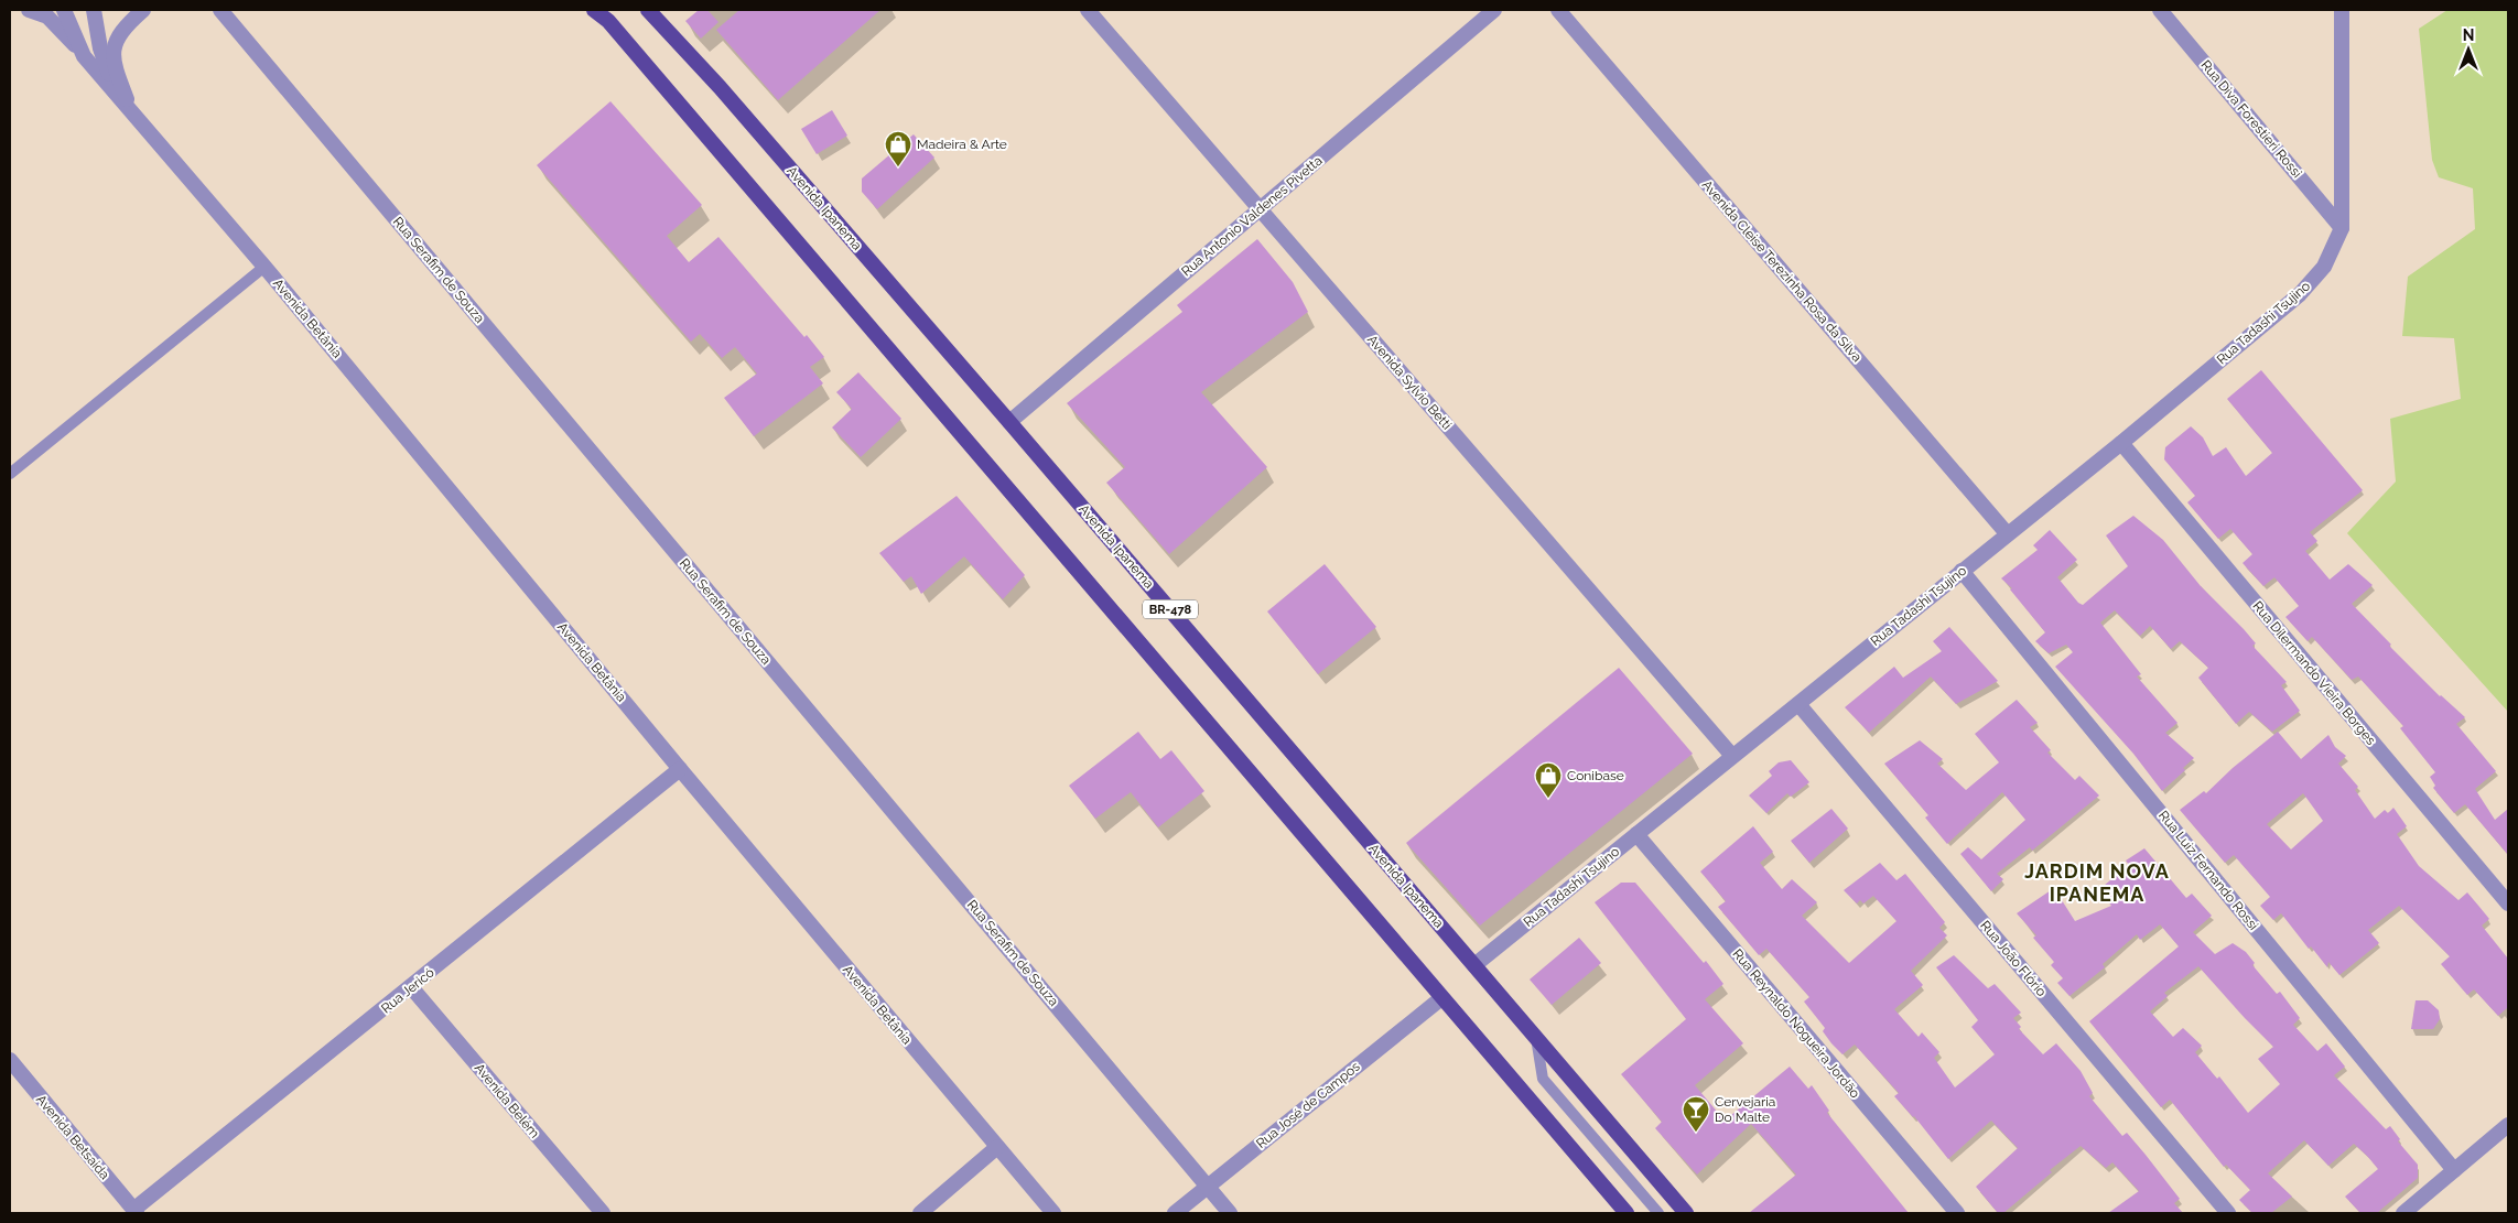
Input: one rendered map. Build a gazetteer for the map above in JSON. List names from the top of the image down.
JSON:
{
  "streets": {
    "main road": ["Avenida Ipanema", "BR-478"],
    "street": [
      "Rua Diva Forestieri Rossi",
      "Rua Antonio Valdenes Pivetta",
      "Rua Serafim de Souza",
      "Avenida Cleise Terezinha Rosa da Silva",
      "Avenida Betânia",
      "Rua Tadashi Tsujino",
      "Avenida Sylvio Betti",
      "Rua Dilermando Vieira Borges",
      "Rua Luiz Fernando Rossi",
      "Rua João Flório",
      "Rua Jericó",
      "Rua Reynaldo Nogueira Jordão",
      "Avenida Belém",
      "Rua José de Campos",
      "Avenida Betsaida"
    ]
  },
  "crossings": [
    ["Rua Diva Forestieri Rossi", "Rua Tadashi Tsujino"],
    ["Avenida Ipanema", "Rua Antonio Valdenes Pivetta"],
    ["Avenida Ipanema", "Rua Tadashi Tsujino"],
    ["Rua Antonio Valdenes Pivetta", "Avenida Sylvio Betti"],
    ["Rua Serafim de Souza", "Rua José de Campos"],
    ["Avenida Cleise Terezinha Rosa da Silva", "Rua Tadashi Tsujino"],
    ["Avenida Betânia", "Rua Jericó"],
    ["Rua Tadashi Tsujino", "Avenida Sylvio Betti"],
    ["Rua Tadashi Tsujino", "Rua Dilermando Vieira Borges"],
    ["Rua Tadashi Tsujino", "Rua Luiz Fernando Rossi"],
    ["Rua Tadashi Tsujino", "Rua João Flório"],
    ["Rua Tadashi Tsujino", "Rua Reynaldo Nogueira Jordão"],
    ["BR-478", "Rua José de Campos"],
    ["Rua Jericó", "Avenida Belém"],
    ["Rua Jericó", "Avenida Betsaida"]
  ],
  "districts": ["JARDIM NOVA IPANEMA"],
  "places": {
    "shop": ["Madeira & Arte", "Conibase"],
    "bar": ["Cervejaria Do Malte"]
  },
  "north": "top"
}
